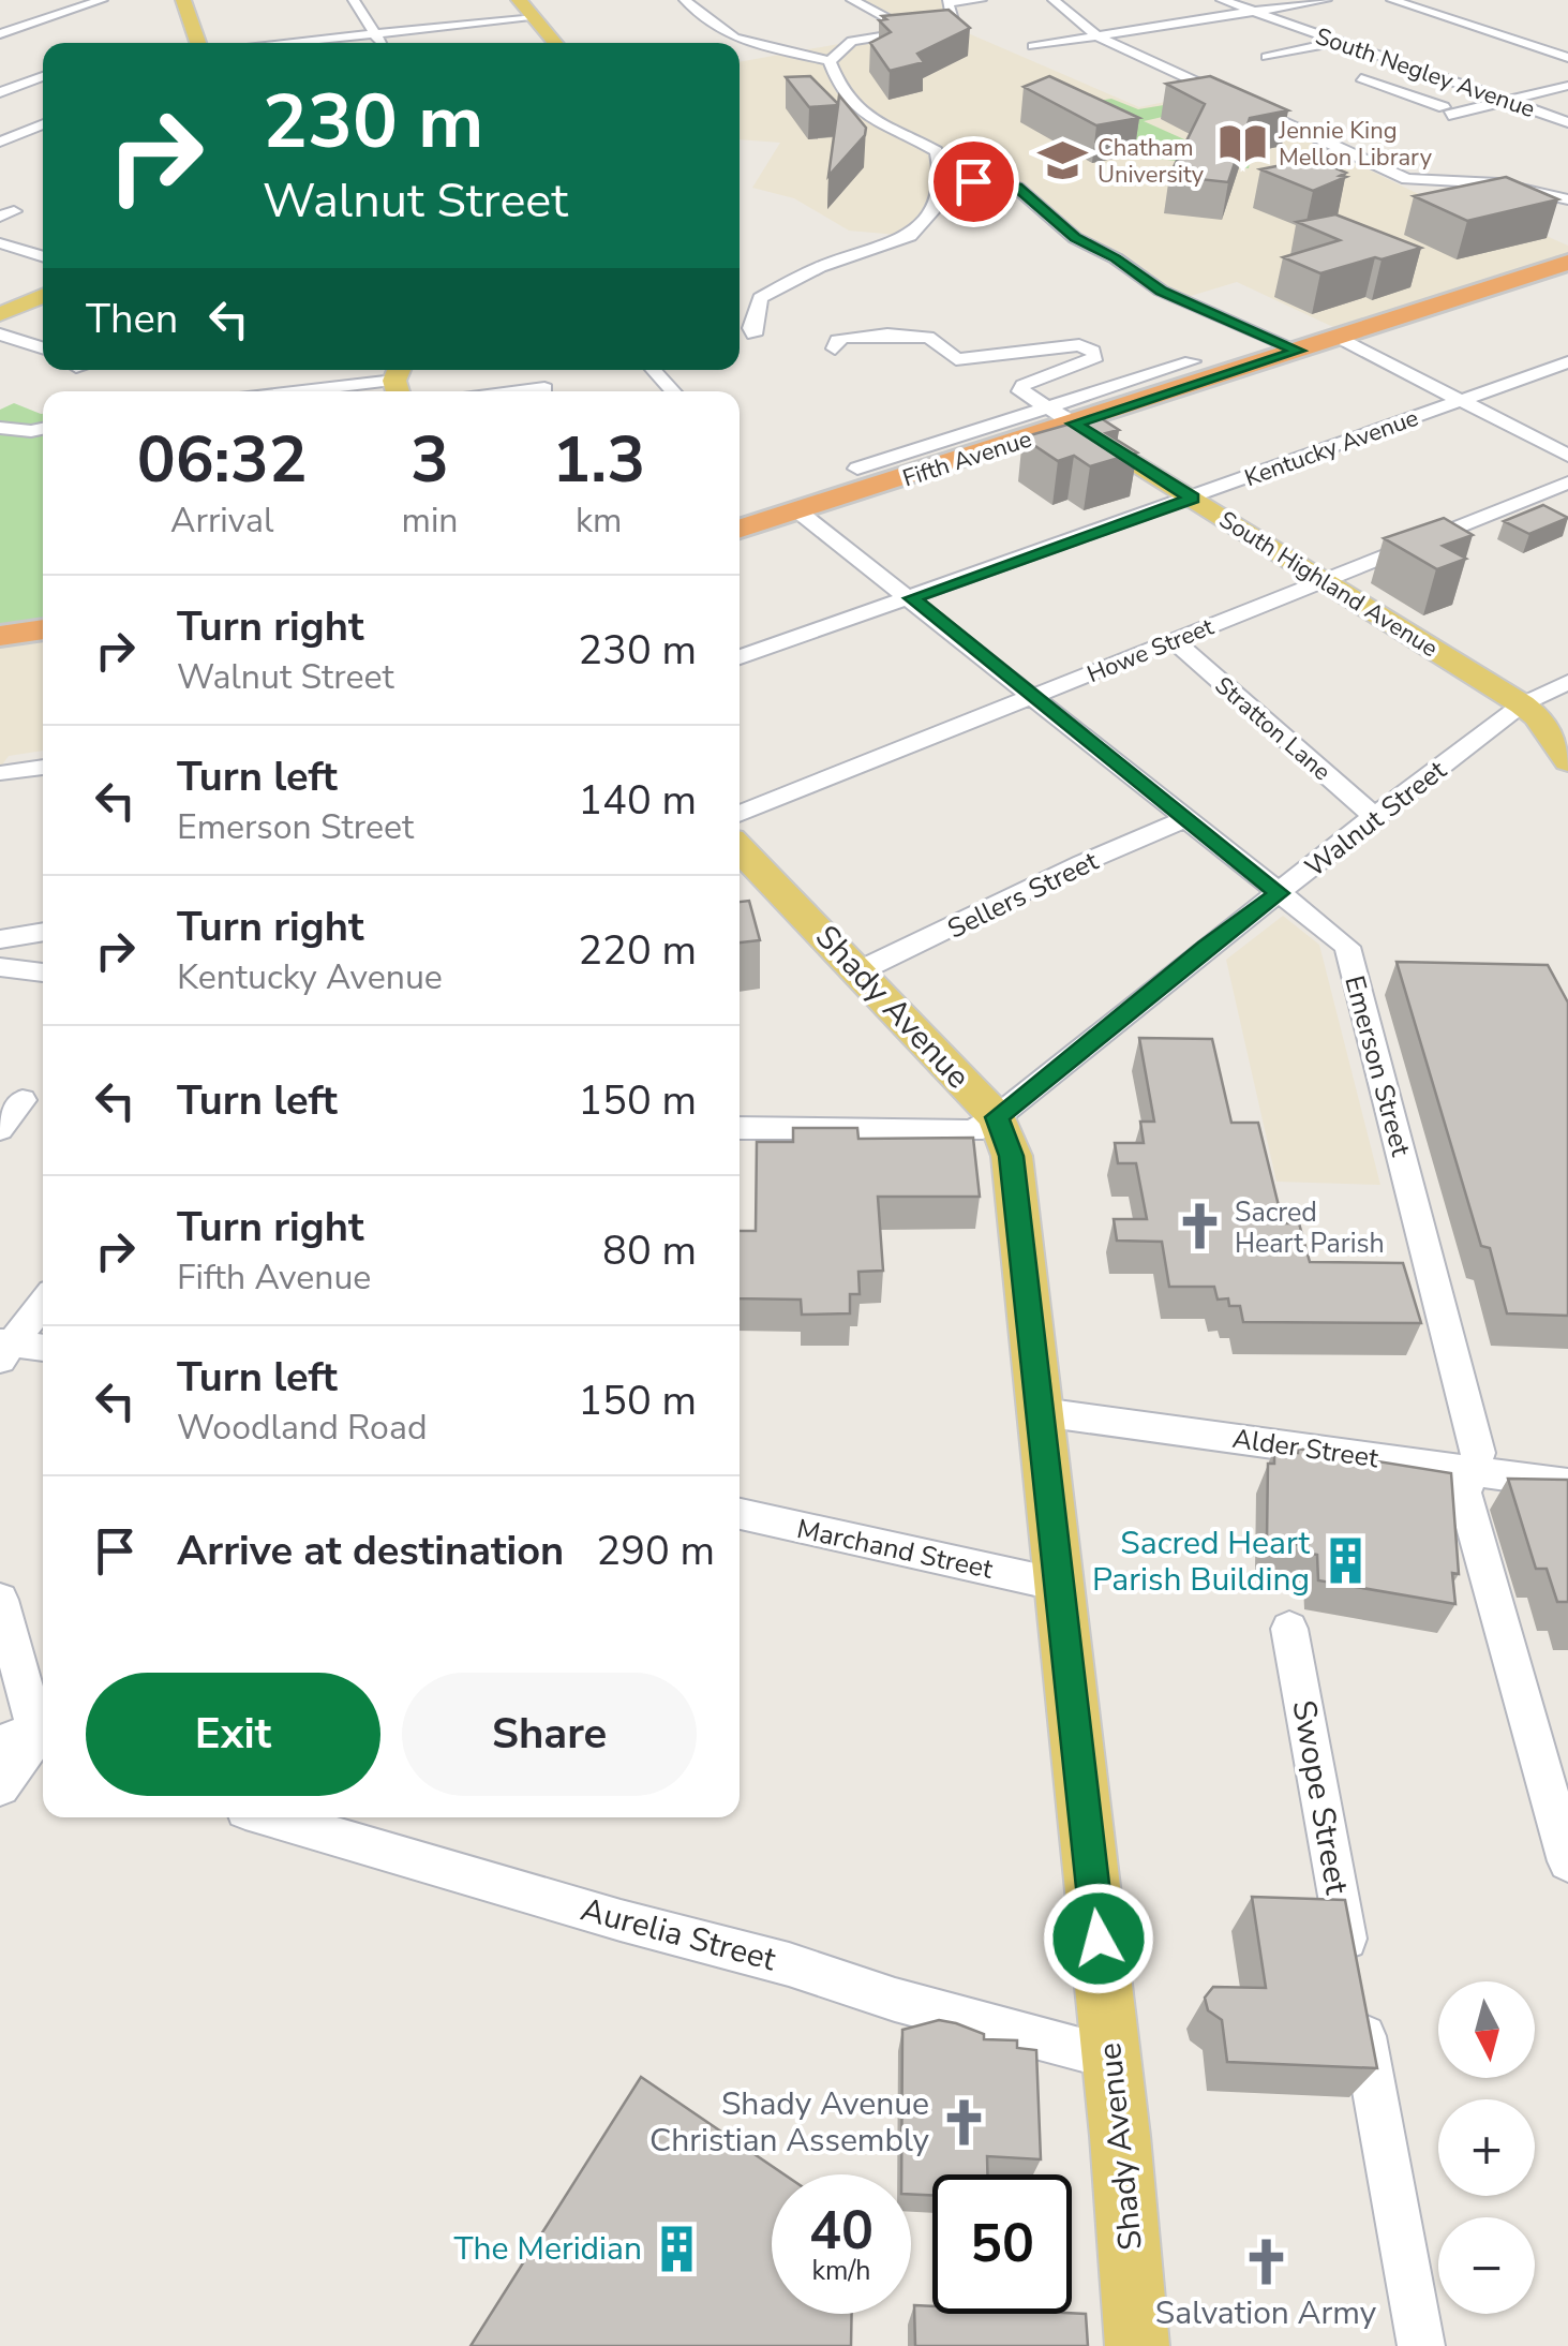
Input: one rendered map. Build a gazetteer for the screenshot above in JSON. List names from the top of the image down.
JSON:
{
  "streets": {
    "highway": ["Fifth Avenue"],
    "main road": ["South Highland Avenue", "Shady Avenue"],
    "street": [
      "South Negley Avenue",
      "Kentucky Avenue",
      "Howe Street",
      "Stratton Lane",
      "Walnut Street",
      "Sellers Street",
      "Emerson Street",
      "Alder Street",
      "Marchand Street",
      "Swope Street",
      "Aurelia Street"
    ]
  },
  "crossings": [
    ["Kentucky Avenue", "South Highland Avenue"],
    ["Kentucky Avenue", "Emerson Street"],
    ["Fifth Avenue", "South Highland Avenue"],
    ["Fifth Avenue", "Emerson Street"],
    ["South Highland Avenue", "Howe Street"],
    ["South Highland Avenue", "Walnut Street"],
    ["Howe Street", "Stratton Lane"],
    ["Howe Street", "Emerson Street"],
    ["Stratton Lane", "Walnut Street"],
    ["Walnut Street", "Shady Avenue"],
    ["Walnut Street", "Emerson Street"],
    ["Sellers Street", "Shady Avenue"],
    ["Sellers Street", "Emerson Street"],
    ["Shady Avenue", "Alder Street"],
    ["Shady Avenue", "Marchand Street"],
    ["Shady Avenue", "Aurelia Street"],
    ["Emerson Street", "Alder Street"]
  ],
  "places": {
    "library": ["Jennie King Mellon Library"],
    "school or university": ["Chatham University"],
    "church": ["Sacred Heart Parish", "Shady Avenue Christian Assembly", "Salvation Army"],
    "building": ["Sacred Heart Parish Building", "The Meridian"]
  },
  "north": "bottom",
  "page": {
    "turn": ["230 m", "Walnut Street"],
    "then": "Then",
    "eta": [
      "06:32",
      "Arrival",
      "3",
      "min",
      "1.3",
      "km"
    ],
    "list": [
      {
        "name": "Turn right",
        "note": "Walnut Street",
        "value": "230 m"
      },
      {
        "name": "Turn left",
        "note": "Emerson Street",
        "value": "140 m"
      },
      {
        "name": "Turn right",
        "note": "Kentucky Avenue",
        "value": "220 m"
      },
      {
        "name": "Turn left",
        "value": "150 m"
      },
      {
        "name": "Turn right",
        "note": "Fifth Avenue",
        "value": "80 m"
      },
      {
        "name": "Turn left",
        "note": "Woodland Road",
        "value": "150 m"
      },
      {
        "name": "Arrive at destination",
        "value": "290 m"
      }
    ],
    "buttons": ["Exit", "Share"],
    "map_buttons": ["+", "−"],
    "speed": "40 km/h",
    "limit": "50"
  }
}
